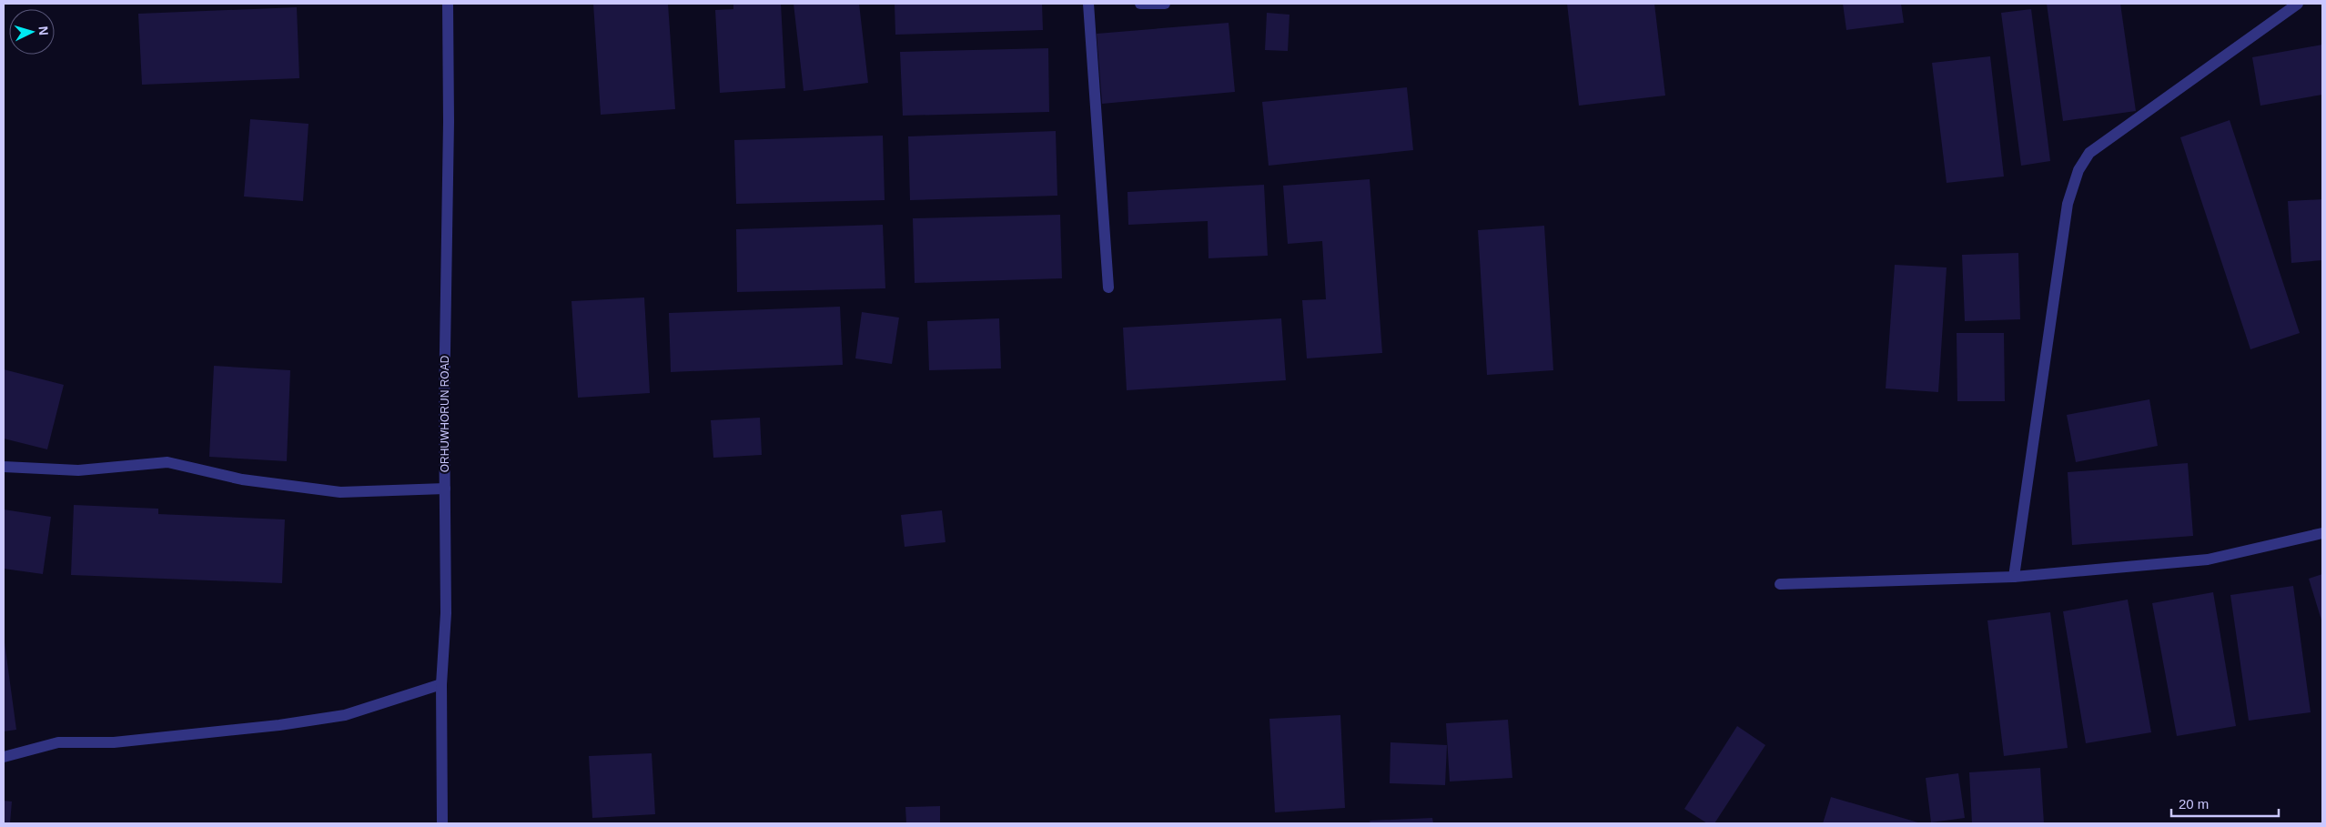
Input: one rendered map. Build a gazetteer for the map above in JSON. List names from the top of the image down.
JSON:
{
  "streets": {
    "street": ["ORHUWHORUN ROAD"]
  },
  "scale_bar": "20 m",
  "north": "right"
}
